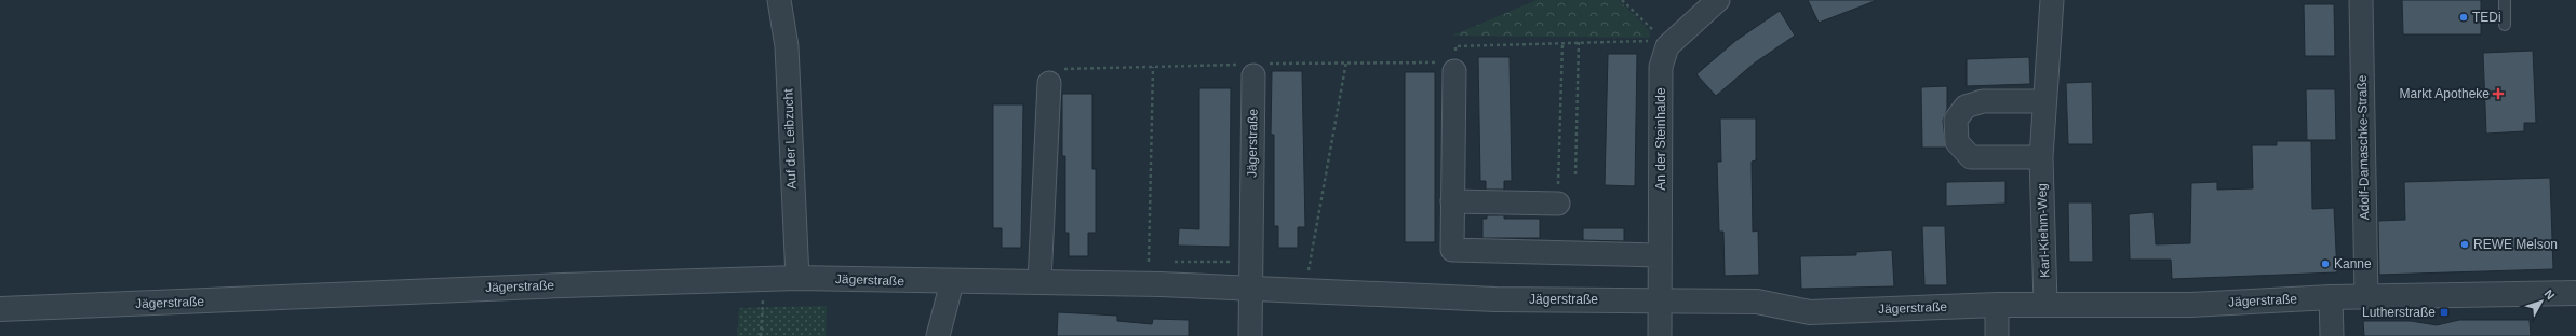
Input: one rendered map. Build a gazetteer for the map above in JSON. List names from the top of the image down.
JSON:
{
  "streets": {
    "street": [
      "Auf der Leibzucht",
      "An der Steinhalde",
      "Jägerstraße",
      "Adolf-Damaschke-Straße",
      "Karl-Kiehm-Weg"
    ]
  },
  "crossings": [
    ["Auf der Leibzucht", "Jägerstraße"],
    ["An der Steinhalde", "Jägerstraße"],
    ["Jägerstraße", "Adolf-Damaschke-Straße"],
    ["Jägerstraße", "Karl-Kiehm-Weg"]
  ],
  "places": {
    "other": ["TEDi", "REWE Melson", "Kanne"],
    "health": ["Markt Apotheke"],
    "transit": ["Lutherstraße"]
  },
  "north": "top right"
}
